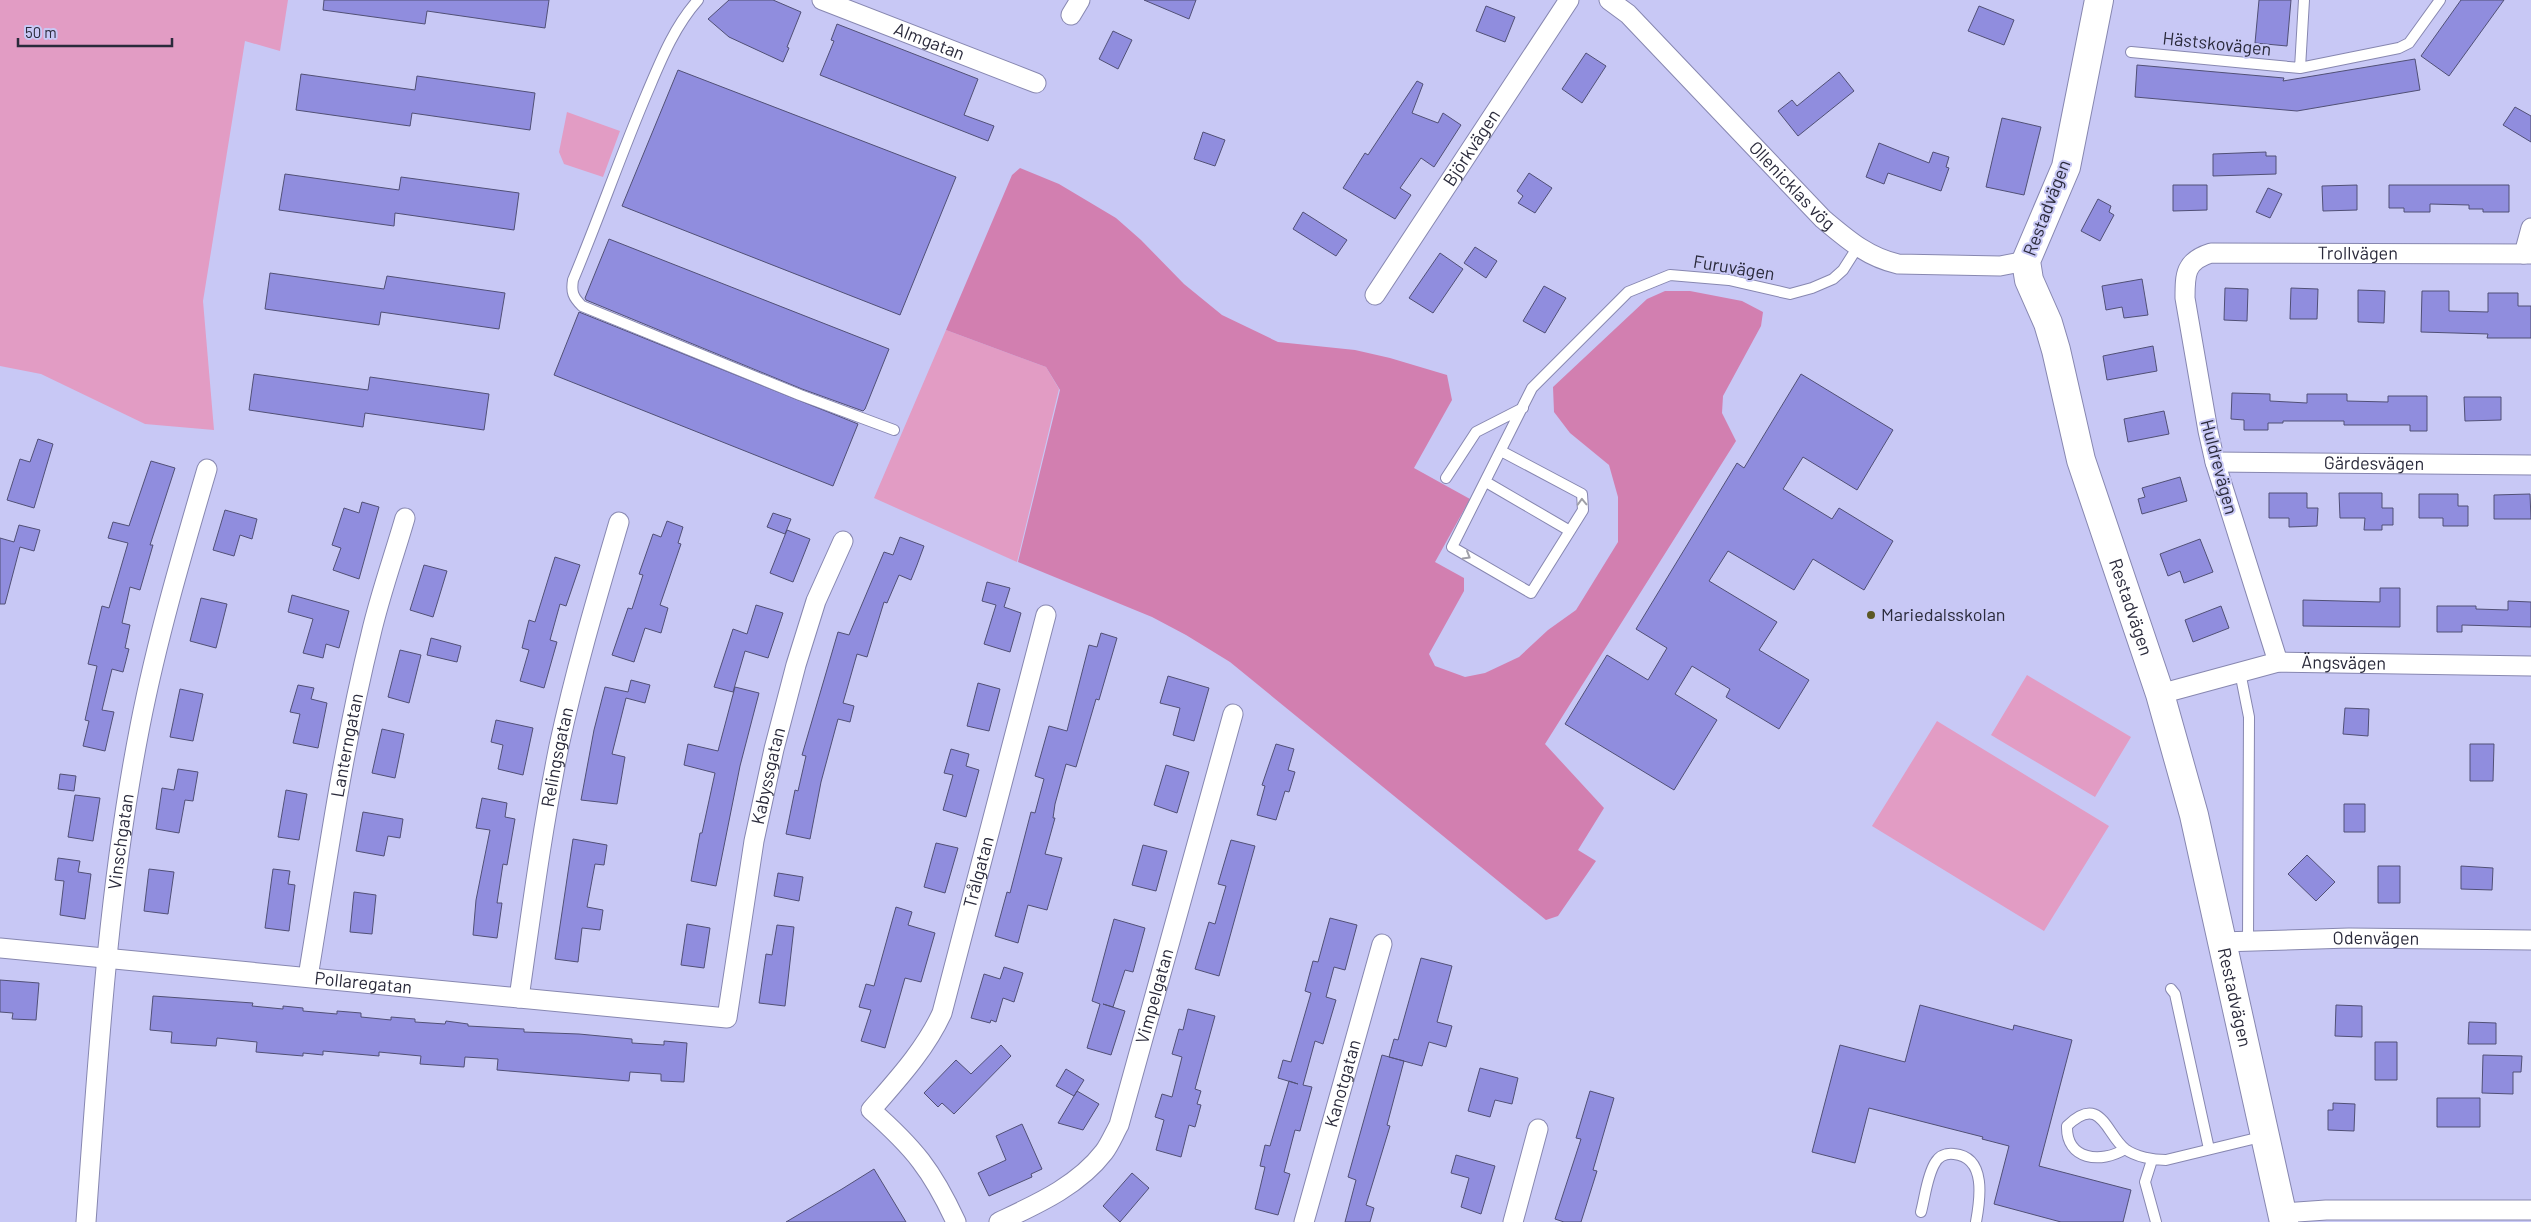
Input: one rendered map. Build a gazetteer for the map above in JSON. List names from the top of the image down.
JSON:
{
  "streets": {
    "street": [
      "Almgatan",
      "Björkvägen",
      "Ollenicklas vög",
      "Restadvägen",
      "Trollvägen",
      "Gärdesvägen",
      "Huldrevägen",
      "Ängsvägen",
      "Lanterngatan",
      "Relingsgatan",
      "Kabyssgatan",
      "Vinschgatan",
      "Trålgatan",
      "Odenvägen",
      "Pollaregatan",
      "Vimpelgatan",
      "Kanotgatan"
    ],
    "lane": ["Hästskovägen", "Furuvägen"]
  },
  "crossings": [
    ["Ollenicklas vög", "Restadvägen"],
    ["Ollenicklas vög", "Furuvägen"],
    ["Restadvägen", "Ängsvägen"],
    ["Restadvägen", "Odenvägen"],
    ["Trollvägen", "Huldrevägen"],
    ["Gärdesvägen", "Huldrevägen"],
    ["Huldrevägen", "Ängsvägen"],
    ["Lanterngatan", "Pollaregatan"],
    ["Relingsgatan", "Pollaregatan"],
    ["Kabyssgatan", "Pollaregatan"],
    ["Vinschgatan", "Pollaregatan"]
  ],
  "places": ["Mariedalsskolan"],
  "scale_bar": "50 m"
}
